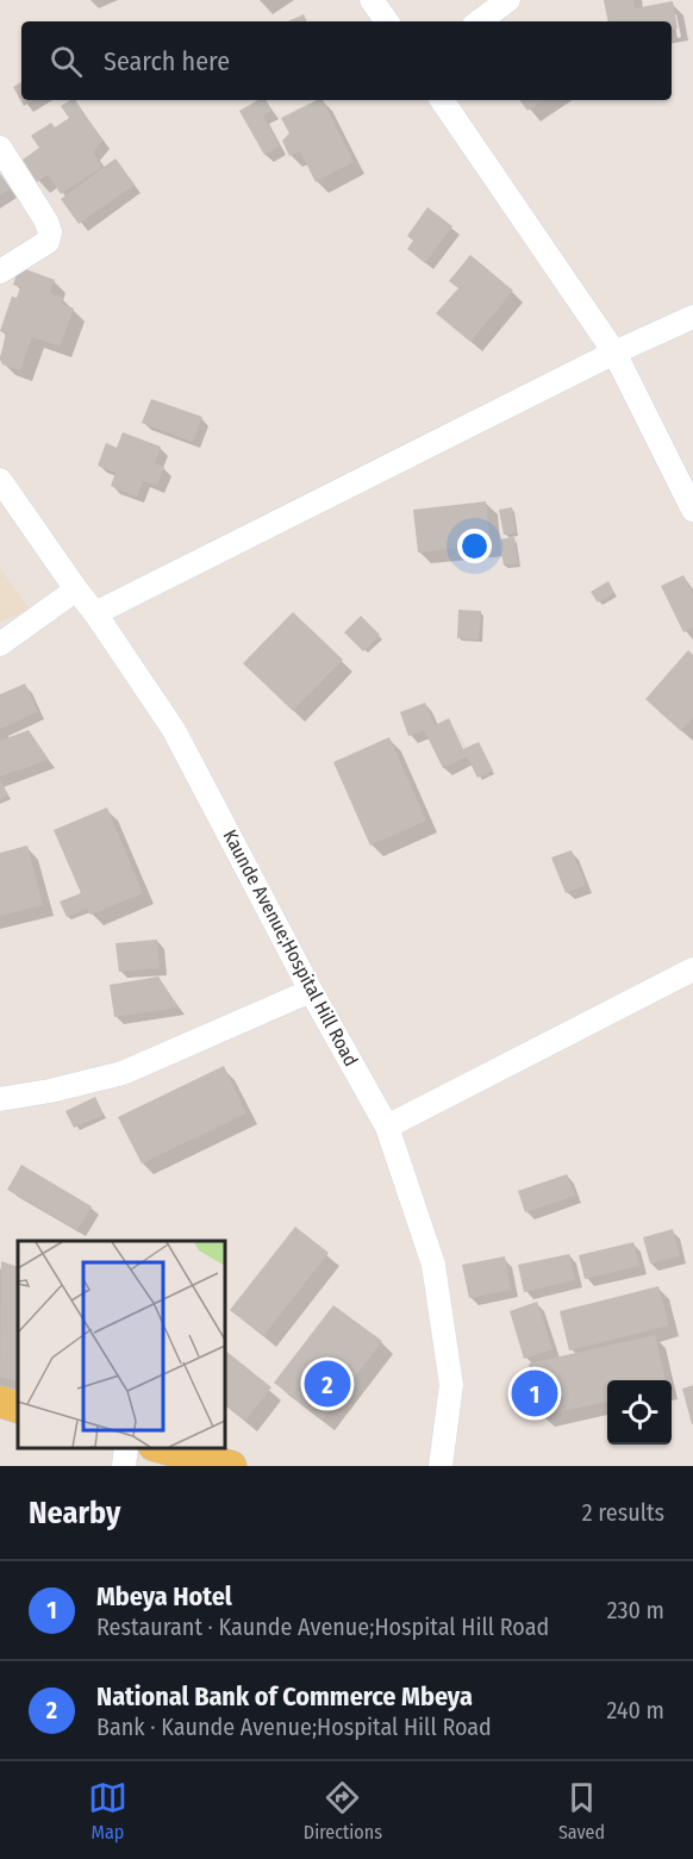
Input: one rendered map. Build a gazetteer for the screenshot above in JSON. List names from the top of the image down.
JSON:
{
  "streets": {
    "street": ["Kaunde Avenue;Hospital Hill Road"]
  },
  "page": {
    "search": "Search here",
    "pins": ["2", "1"],
    "heading": ["Nearby", "2 results"],
    "list": [
      {
        "mark": "1",
        "name": "Mbeya Hotel",
        "note": "Restaurant · Kaunde Avenue;Hospital Hill Road",
        "value": "230 m"
      },
      {
        "mark": "2",
        "name": "National Bank of Commerce Mbeya",
        "note": "Bank · Kaunde Avenue;Hospital Hill Road",
        "value": "240 m"
      }
    ],
    "nav": ["Map", "Directions", "Saved"]
  }
}
